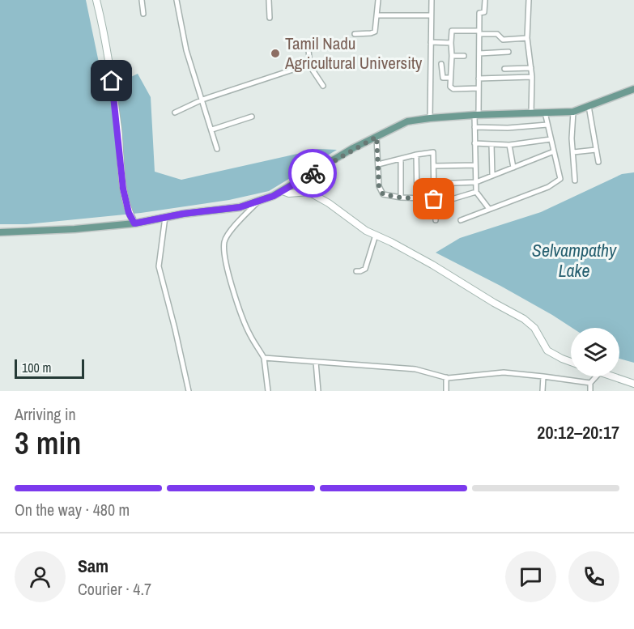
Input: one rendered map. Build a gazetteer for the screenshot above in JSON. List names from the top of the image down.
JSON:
{
  "water": ["Selvampathy Lake"],
  "places": ["Tamil Nadu Agricultural University"],
  "scale_bar": "100 m",
  "page": {
    "scale": "100 m",
    "heading": ["3 min", "Arriving in", "20:12–20:17"],
    "panel": ["Sam", "Courier · 4.7"],
    "bar": "On the way · 480 m"
  }
}
